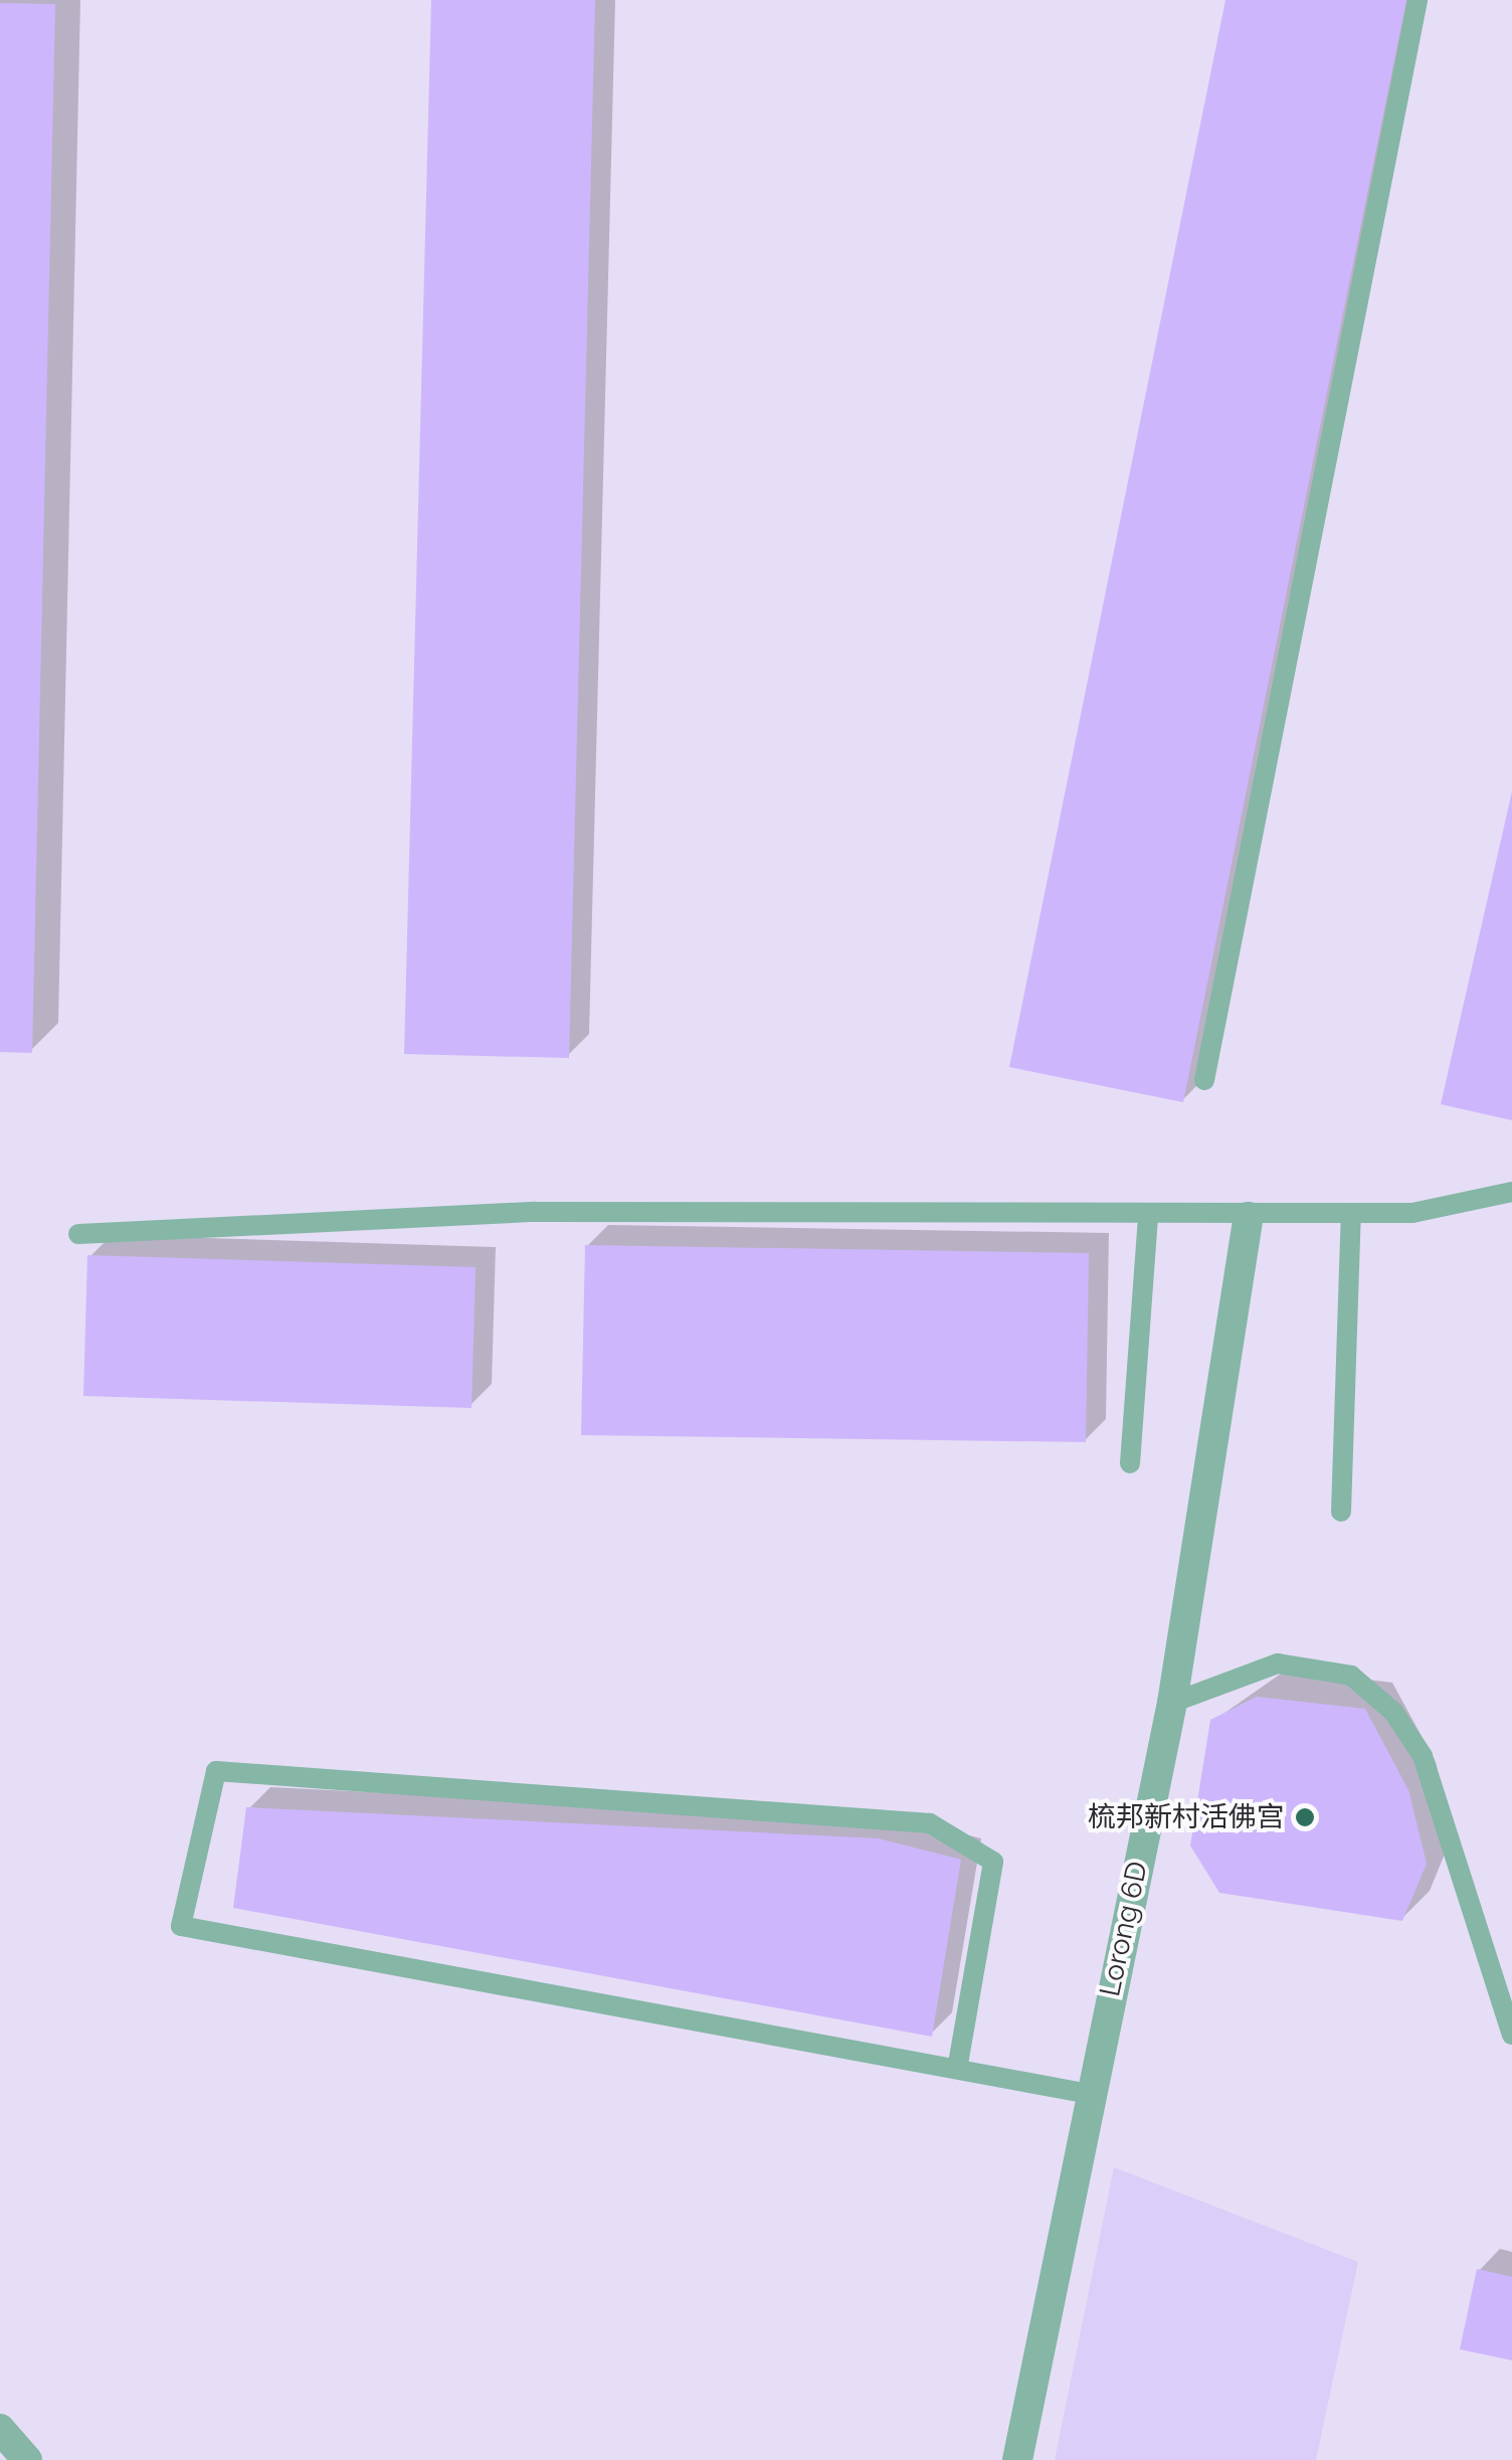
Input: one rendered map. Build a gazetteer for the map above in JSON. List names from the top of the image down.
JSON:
{
  "streets": {
    "street": ["Lorong 6D"]
  },
  "places": ["梳邦新村活佛宫"]
}
